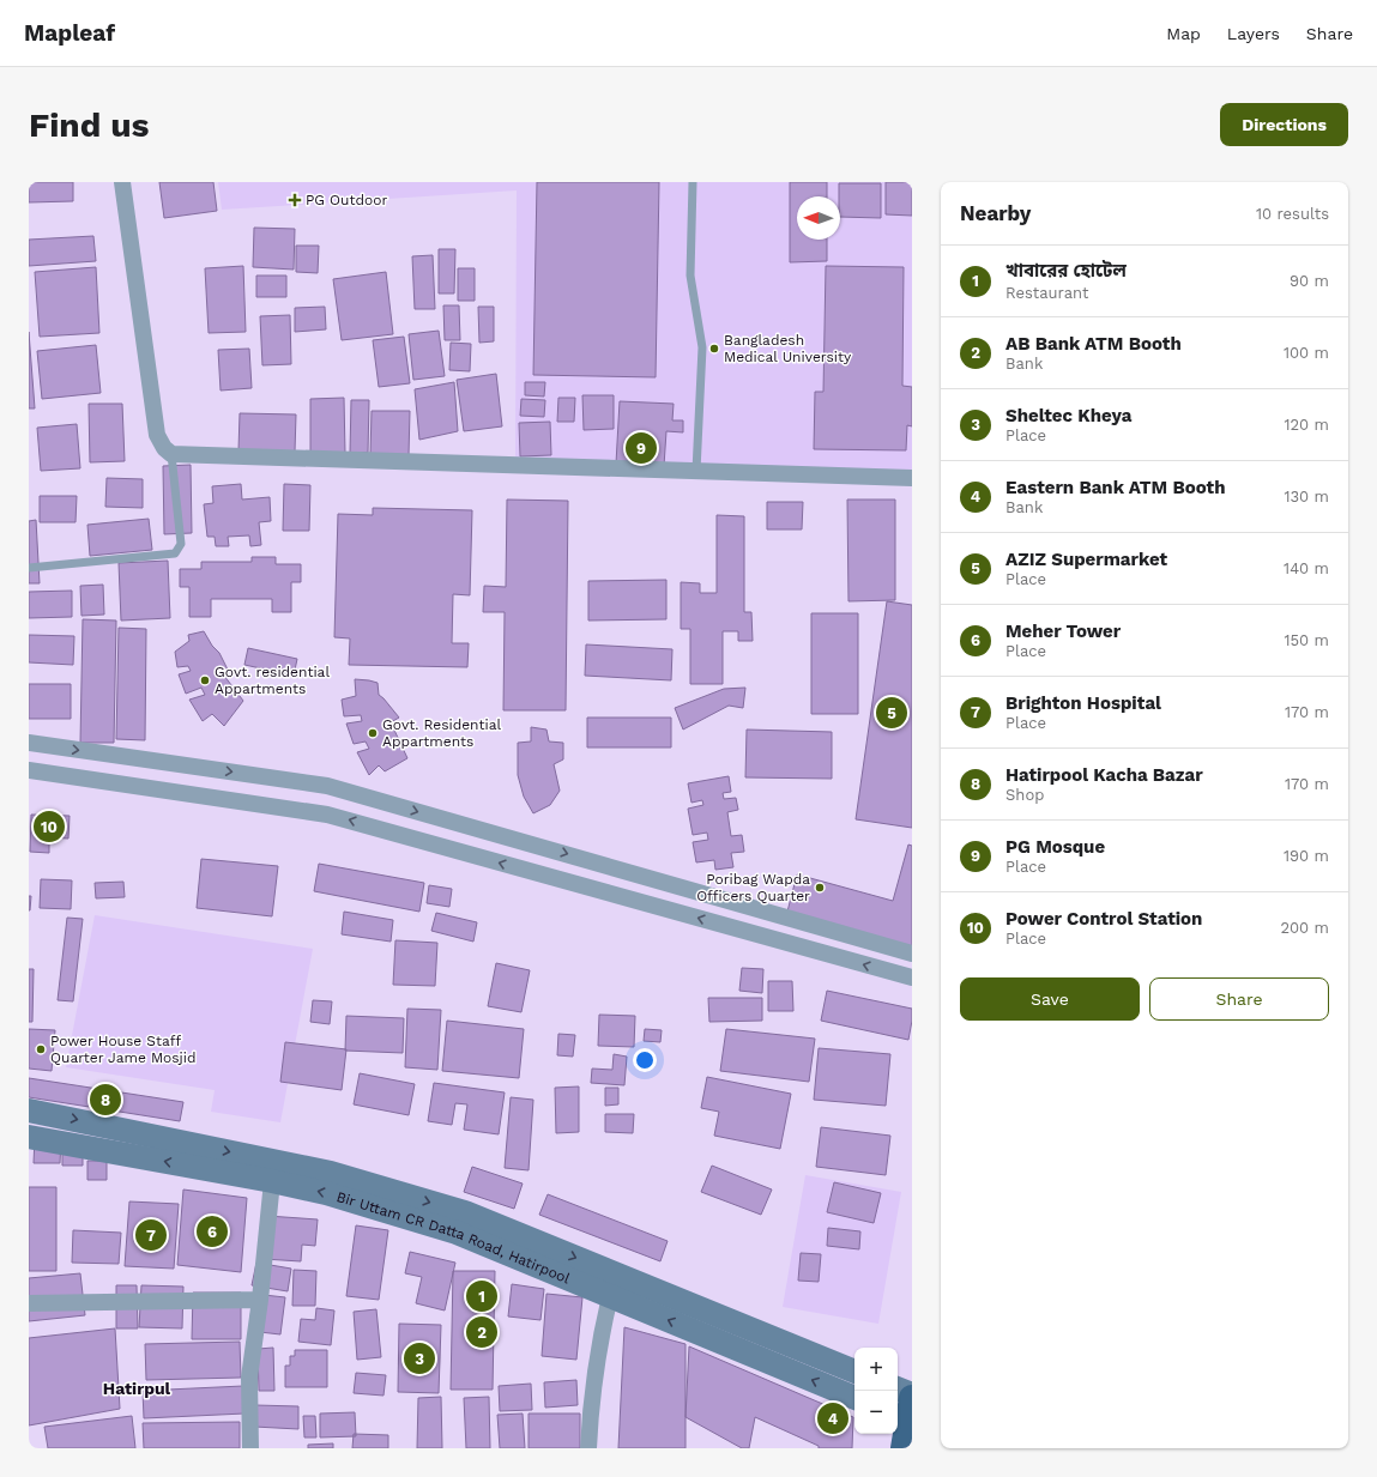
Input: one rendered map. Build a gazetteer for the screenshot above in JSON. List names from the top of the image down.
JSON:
{
  "streets": {
    "main road": ["Bir Uttam CR Datta Road, Hatirpool"]
  },
  "districts": ["Hatirpul"],
  "places": {
    "health": ["PG Outdoor"],
    "other": [
      "Bangladesh Medical University",
      "Govt. residential Appartments",
      "Govt. Residential Appartments",
      "Poribag Wapda Officers Quarter",
      "Power House Staff Quarter Jame Mosjid"
    ]
  },
  "north": "left",
  "page": {
    "header": "Mapleaf",
    "nav": ["Map", "Layers", "Share"],
    "buttons": [
      "Directions",
      ["Save", "Share"]
    ],
    "title": "Find us",
    "heading": ["Nearby", "10 results"],
    "list": [
      {
        "mark": "1",
        "name": "খাবারের হোটেল",
        "note": "Restaurant",
        "value": "90 m"
      },
      {
        "mark": "2",
        "name": "AB Bank ATM Booth",
        "note": "Bank",
        "value": "100 m"
      },
      {
        "mark": "3",
        "name": "Sheltec Kheya",
        "note": "Place",
        "value": "120 m"
      },
      {
        "mark": "4",
        "name": "Eastern Bank ATM Booth",
        "note": "Bank",
        "value": "130 m"
      },
      {
        "mark": "5",
        "name": "AZIZ Supermarket",
        "note": "Place",
        "value": "140 m"
      },
      {
        "mark": "6",
        "name": "Meher Tower",
        "note": "Place",
        "value": "150 m"
      },
      {
        "mark": "7",
        "name": "Brighton Hospital",
        "note": "Place",
        "value": "170 m"
      },
      {
        "mark": "8",
        "name": "Hatirpool Kacha Bazar",
        "note": "Shop",
        "value": "170 m"
      },
      {
        "mark": "9",
        "name": "PG Mosque",
        "note": "Place",
        "value": "190 m"
      },
      {
        "mark": "10",
        "name": "Power Control Station",
        "note": "Place",
        "value": "200 m"
      }
    ],
    "pins": [
      "9",
      "5",
      "10",
      "8",
      "6",
      "7",
      "1",
      "2",
      "3",
      "4"
    ],
    "map_buttons": ["+", "−"]
  }
}
